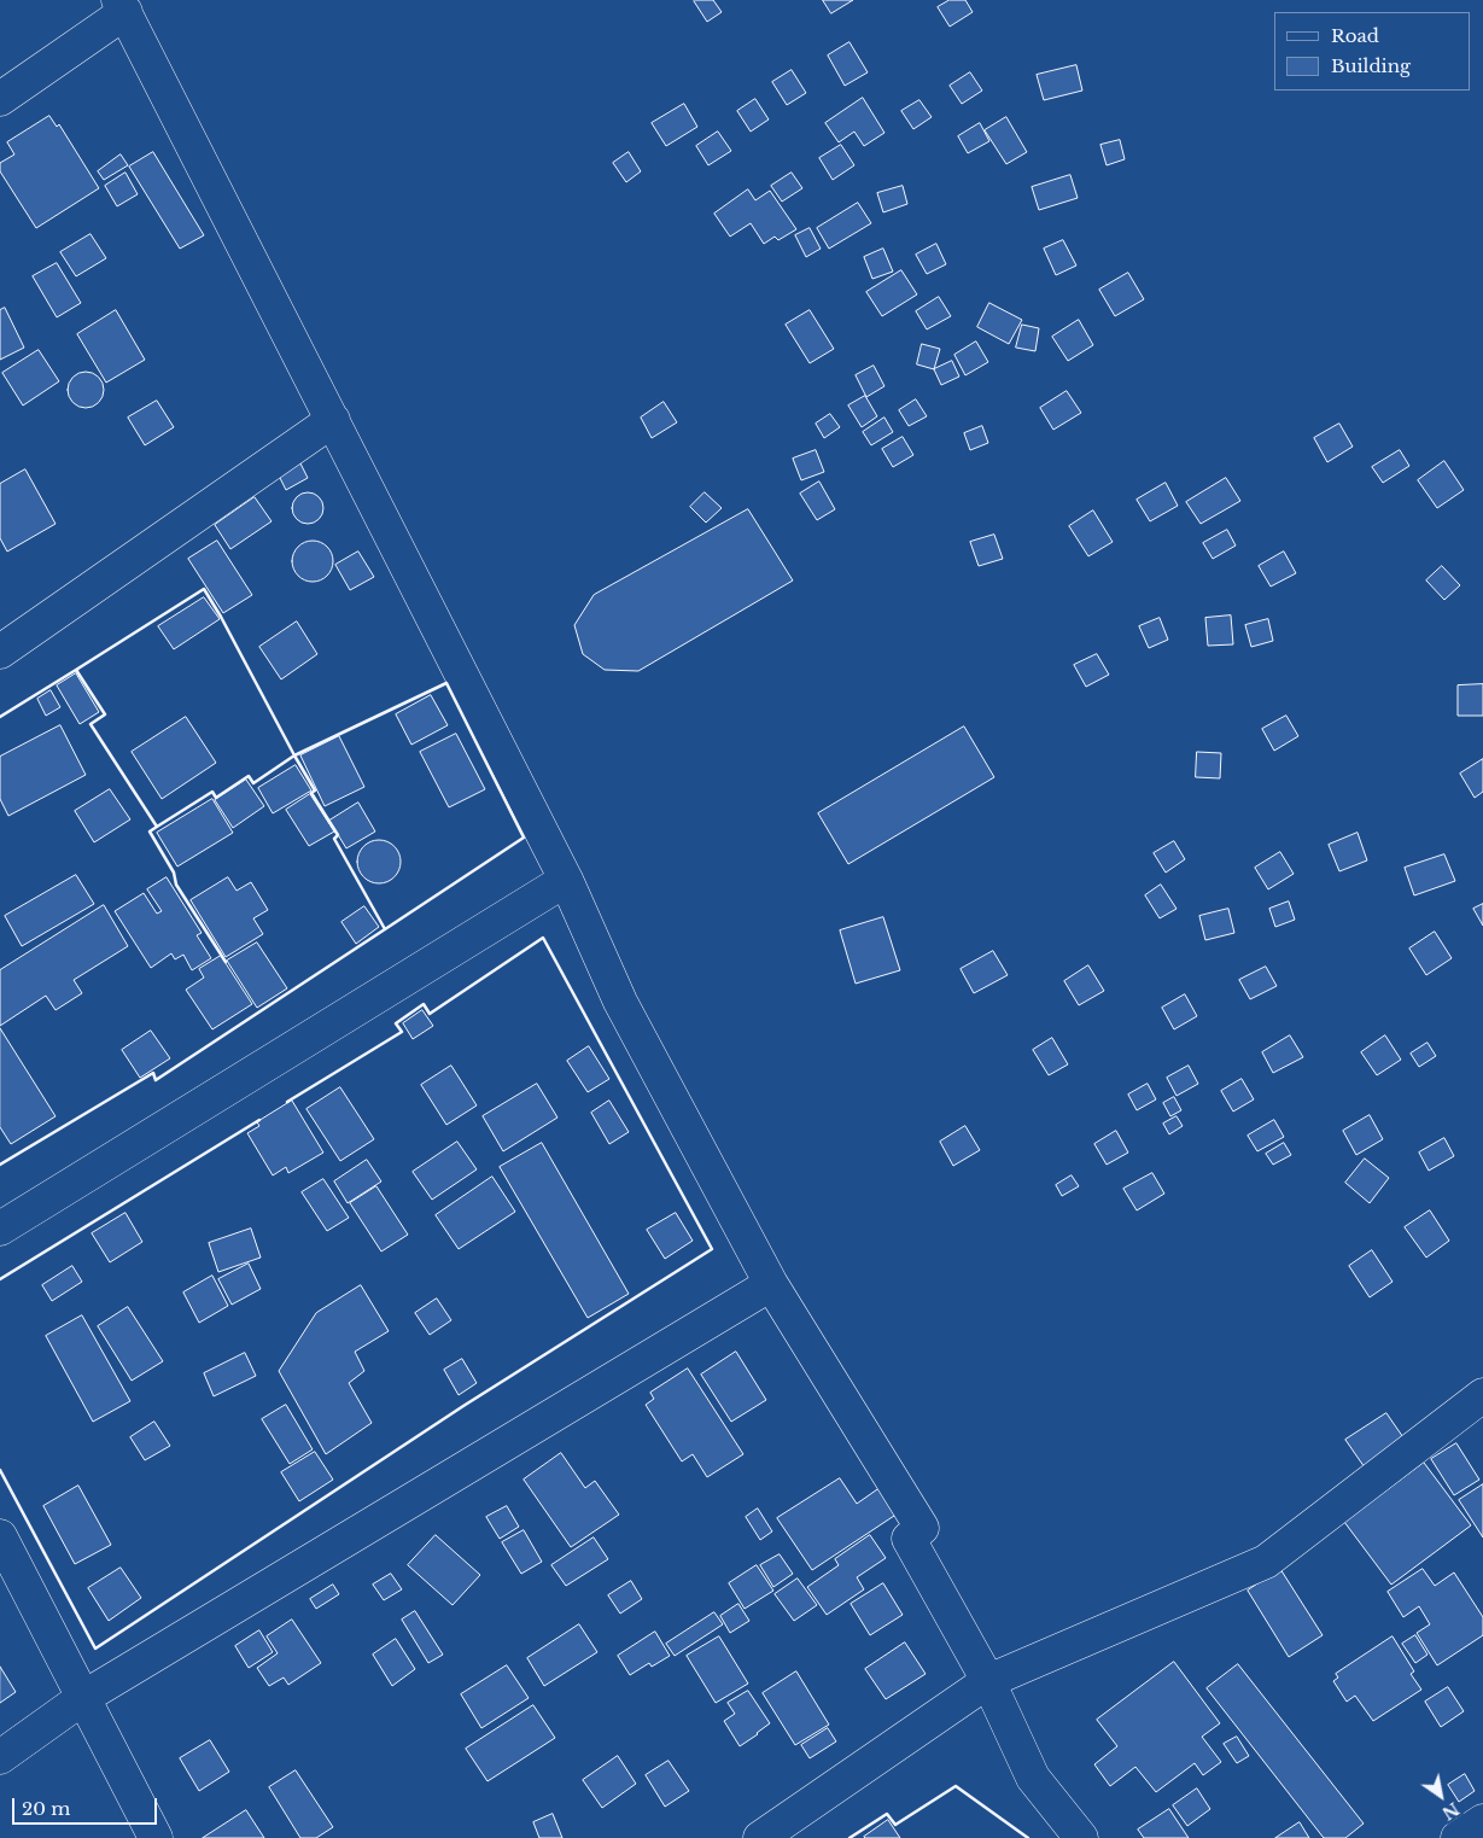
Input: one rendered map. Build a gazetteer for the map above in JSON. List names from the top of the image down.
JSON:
{
  "legend": ["Road", "Building"],
  "scale_bar": "20 m",
  "north": "bottom right"
}
